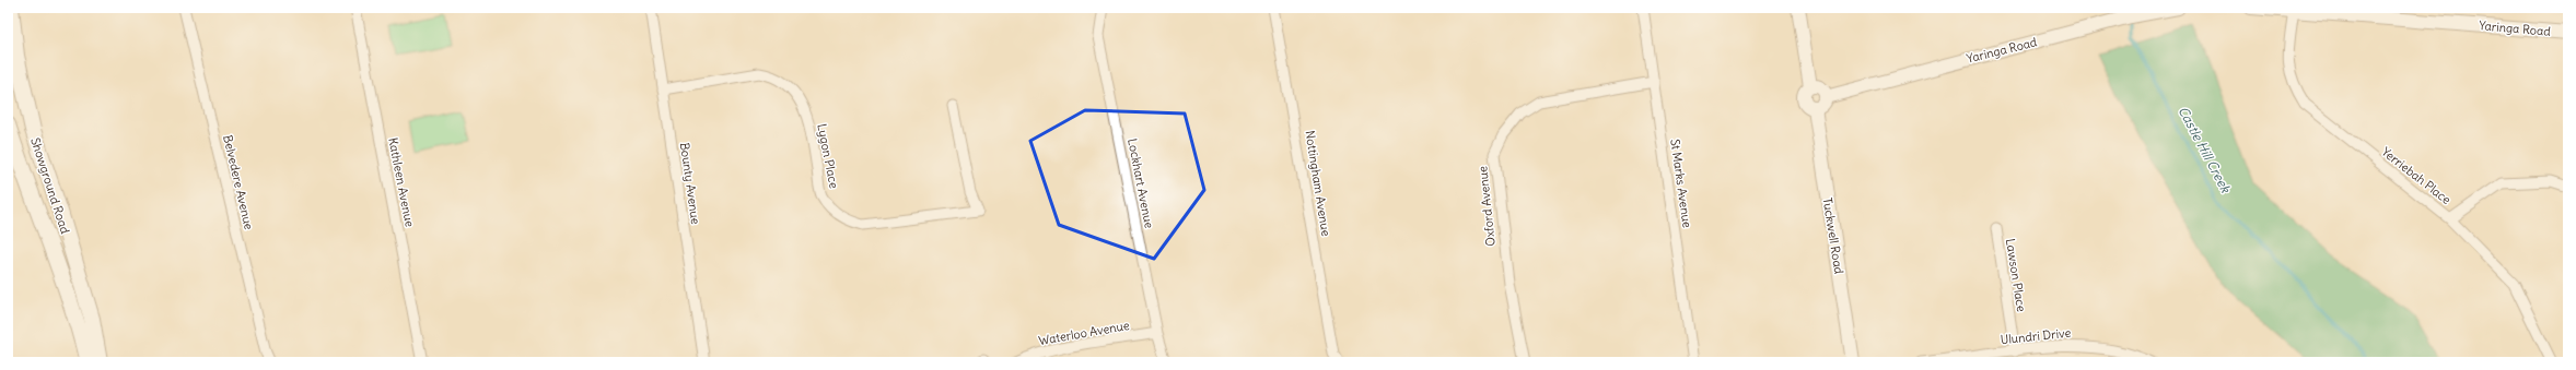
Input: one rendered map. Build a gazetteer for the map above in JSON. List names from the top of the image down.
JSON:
{
  "streets": {
    "main road": ["Showground Road"],
    "street": [
      "Yaringa Road",
      "Lygon Place",
      "Yerriebah Place",
      "Belvedere Avenue",
      "Kathleen Avenue",
      "Bounty Avenue",
      "Lockhart Avenue",
      "Nottingham Avenue",
      "St Marks Avenue",
      "Oxford Avenue",
      "Tuckwell Road",
      "Lawson Place",
      "Waterloo Avenue",
      "Ulundri Drive"
    ]
  },
  "crossings": [
    ["Yaringa Road", "Yerriebah Place"],
    ["Yaringa Road", "Tuckwell Road"],
    ["Lygon Place", "Bounty Avenue"],
    ["Lockhart Avenue", "Waterloo Avenue"],
    ["St Marks Avenue", "Oxford Avenue"],
    ["Lawson Place", "Ulundri Drive"]
  ],
  "water": ["Castle Hill Creek"]
}
